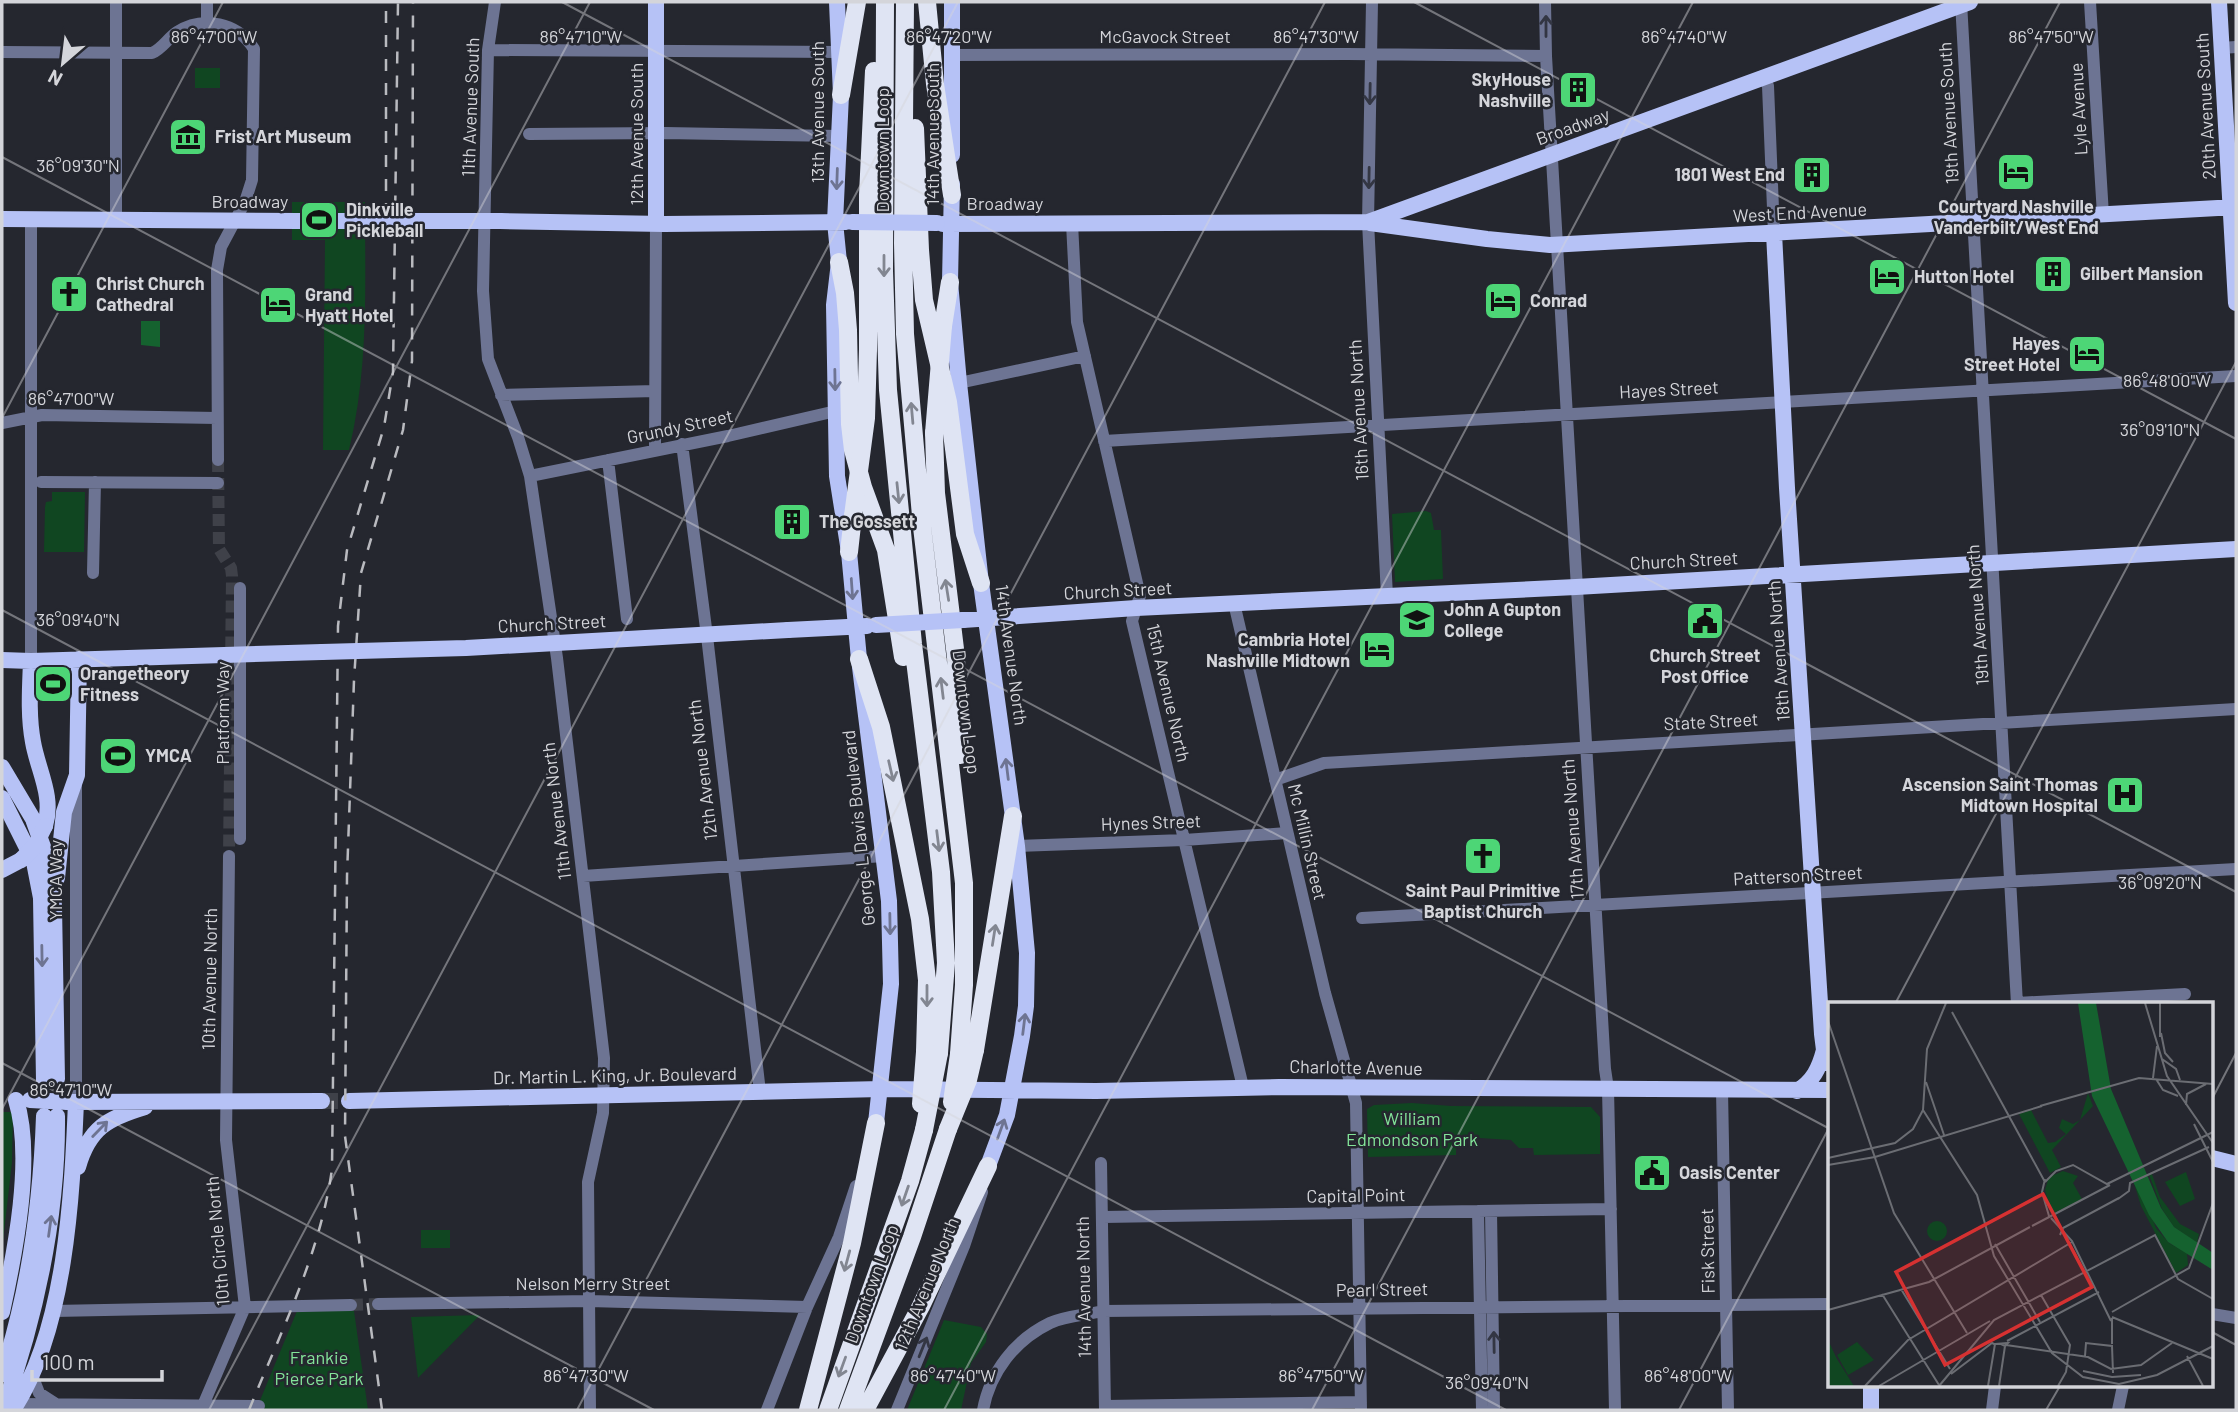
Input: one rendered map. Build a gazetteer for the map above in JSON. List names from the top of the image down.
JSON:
{
  "streets": {
    "highway": ["Downtown Loop"],
    "main road": [
      "20th Avenue South",
      "13th Avenue South",
      "Broadway",
      "12th Avenue South",
      "14th Avenue South",
      "West End Avenue",
      "Church Street",
      "18th Avenue North",
      "14th Avenue North",
      "12th Avenue North",
      "George L Davis Boulevard",
      "YMCA Way",
      "Charlotte Avenue",
      "Dr. Martin L. King, Jr. Boulevard"
    ],
    "street": [
      "McGavock Street",
      "11th Avenue South",
      "Lyle Avenue",
      "19th Avenue South",
      "Hayes Street",
      "16th Avenue North",
      "Grundy Street",
      "19th Avenue North",
      "15th Avenue North",
      "Platform Way",
      "State Street",
      "11th Avenue North",
      "Hynes Street",
      "17th Avenue North",
      "Mc Millin Street",
      "Patterson Street",
      "10th Avenue North",
      "Capital Point",
      "10th Circle North",
      "Fisk Street",
      "Nelson Merry Street",
      "Pearl Street"
    ]
  },
  "crossings": [
    ["McGavock Street", "14th Avenue South"],
    ["McGavock Street", "16th Avenue North"],
    ["McGavock Street", "17th Avenue North"],
    ["20th Avenue South", "West End Avenue"],
    ["11th Avenue South", "Broadway"],
    ["11th Avenue South", "11th Avenue North"],
    ["Lyle Avenue", "West End Avenue"],
    ["13th Avenue South", "Broadway"],
    ["13th Avenue South", "George L Davis Boulevard"],
    ["19th Avenue South", "Broadway"],
    ["19th Avenue South", "West End Avenue"],
    ["19th Avenue South", "19th Avenue North"],
    ["Broadway", "12th Avenue South"],
    ["Broadway", "14th Avenue South"],
    ["Broadway", "West End Avenue"],
    ["Broadway", "16th Avenue North"],
    ["Broadway", "14th Avenue North"],
    ["Broadway", "15th Avenue North"],
    ["Broadway", "11th Avenue North"],
    ["Broadway", "George L Davis Boulevard"],
    ["Broadway", "17th Avenue North"],
    ["14th Avenue South", "14th Avenue North"],
    ["West End Avenue", "16th Avenue North"],
    ["West End Avenue", "19th Avenue North"],
    ["West End Avenue", "18th Avenue North"],
    ["West End Avenue", "17th Avenue North"],
    ["Hayes Street", "16th Avenue North"],
    ["Hayes Street", "19th Avenue North"],
    ["Hayes Street", "18th Avenue North"],
    ["Hayes Street", "15th Avenue North"],
    ["Hayes Street", "17th Avenue North"],
    ["16th Avenue North", "Church Street"],
    ["Grundy Street", "12th Avenue North"],
    ["Grundy Street", "11th Avenue North"],
    ["Grundy Street", "George L Davis Boulevard"],
    ["Church Street", "19th Avenue North"],
    ["Church Street", "18th Avenue North"],
    ["Church Street", "14th Avenue North"],
    ["Church Street", "15th Avenue North"],
    ["Church Street", "Platform Way"],
    ["Church Street", "George L Davis Boulevard"],
    ["Church Street", "17th Avenue North"],
    ["Church Street", "Mc Millin Street"],
    ["Church Street", "YMCA Way"],
    ["19th Avenue North", "State Street"],
    ["19th Avenue North", "Patterson Street"],
    ["18th Avenue North", "State Street"],
    ["18th Avenue North", "Patterson Street"],
    ["14th Avenue North", "12th Avenue North"],
    ["14th Avenue North", "Hynes Street"],
    ["14th Avenue North", "Charlotte Avenue"],
    ["14th Avenue North", "Capital Point"],
    ["14th Avenue North", "Pearl Street"],
    ["15th Avenue North", "Hynes Street"],
    ["15th Avenue North", "Charlotte Avenue"],
    ["State Street", "17th Avenue North"],
    ["State Street", "Mc Millin Street"],
    ["12th Avenue North", "Charlotte Avenue"],
    ["12th Avenue North", "Dr. Martin L. King, Jr. Boulevard"],
    ["11th Avenue North", "Dr. Martin L. King, Jr. Boulevard"],
    ["11th Avenue North", "Nelson Merry Street"],
    ["Hynes Street", "Mc Millin Street"],
    ["George L Davis Boulevard", "Charlotte Avenue"],
    ["George L Davis Boulevard", "Dr. Martin L. King, Jr. Boulevard"],
    ["George L Davis Boulevard", "Nelson Merry Street"],
    ["17th Avenue North", "Patterson Street"],
    ["17th Avenue North", "Charlotte Avenue"],
    ["17th Avenue North", "Capital Point"],
    ["17th Avenue North", "Pearl Street"],
    ["Mc Millin Street", "Charlotte Avenue"],
    ["10th Avenue North", "10th Circle North"],
    ["Charlotte Avenue", "Dr. Martin L. King, Jr. Boulevard"],
    ["Charlotte Avenue", "Fisk Street"],
    ["Fisk Street", "Pearl Street"]
  ],
  "one_way": ["13th Avenue South", "14th Avenue North", "George L Davis Boulevard"],
  "parks": ["William Edmondson Park", "Frankie Pierce Park"],
  "places": {
    "building": [
      "SkyHouse Nashville",
      "1801 West End",
      "Gilbert Mansion",
      "The Gossett"
    ],
    "museum": ["Frist Art Museum"],
    "hotel": [
      "Courtyard Nashville Vanderbilt/West End",
      "Hutton Hotel",
      "Conrad",
      "Grand Hyatt Hotel",
      "Hayes Street Hotel",
      "Cambria Hotel Nashville Midtown"
    ],
    "sports": ["Dinkville Pickleball", "Orangetheory Fitness", "YMCA"],
    "church": ["Christ Church Cathedral", "Saint Paul Primitive Baptist Church"],
    "school or university": ["John A Gupton College"],
    "public building": ["Church Street Post Office", "Oasis Center"],
    "hospital": ["Ascension Saint Thomas Midtown Hospital"]
  },
  "scale_bar": "100 m",
  "north": "bottom left",
  "coordinates": [
    "86°47'00\"W",
    "86°47'10\"W",
    "86°47'20\"W",
    "86°47'30\"W",
    "86°47'40\"W",
    "86°47'50\"W",
    "36°09'30\"N",
    "86°48'00\"W",
    "36°09'10\"N",
    "36°09'40\"N",
    "36°09'20\"N"
  ]
}
